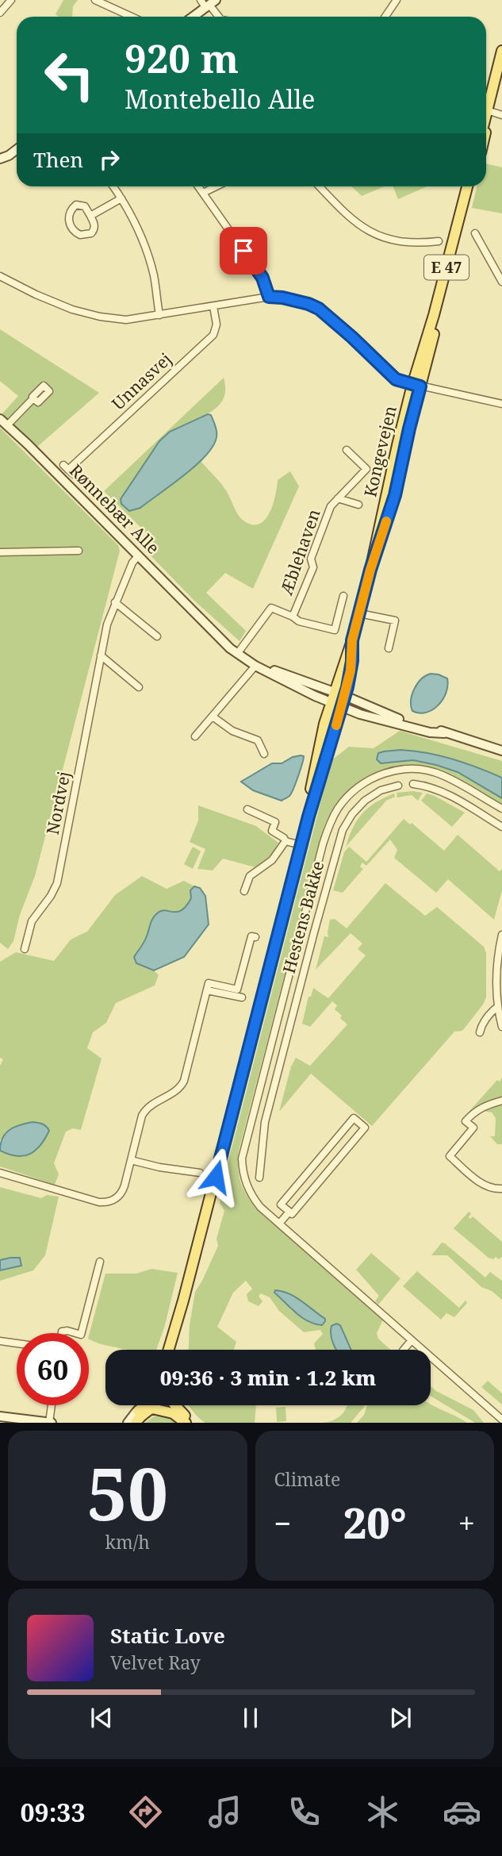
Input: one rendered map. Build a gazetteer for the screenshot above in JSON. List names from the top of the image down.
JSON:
{
  "streets": {
    "main road": ["E 47", "Kongevejen", "Rønnebær Alle"],
    "street": [
      "Unnasvej",
      "Æblehaven",
      "Nordvej",
      "Hestens Bakke"
    ]
  },
  "crossings": [
    ["Kongevejen", "Rønnebær Alle"],
    ["Rønnebær Alle", "Æblehaven"],
    ["Rønnebær Alle", "Nordvej"]
  ],
  "page": {
    "turn": ["920 m", "Montebello Alle"],
    "then": "Then",
    "limit": "60",
    "trip": "09:36 · 3 min · 1.2 km",
    "tile": [
      ["50", "km/h"],
      "Climate"
    ],
    "heat": ["−", "20°", "+"],
    "song": ["Static Love", "Velvet Ray"],
    "tabs": "09:33"
  }
}
